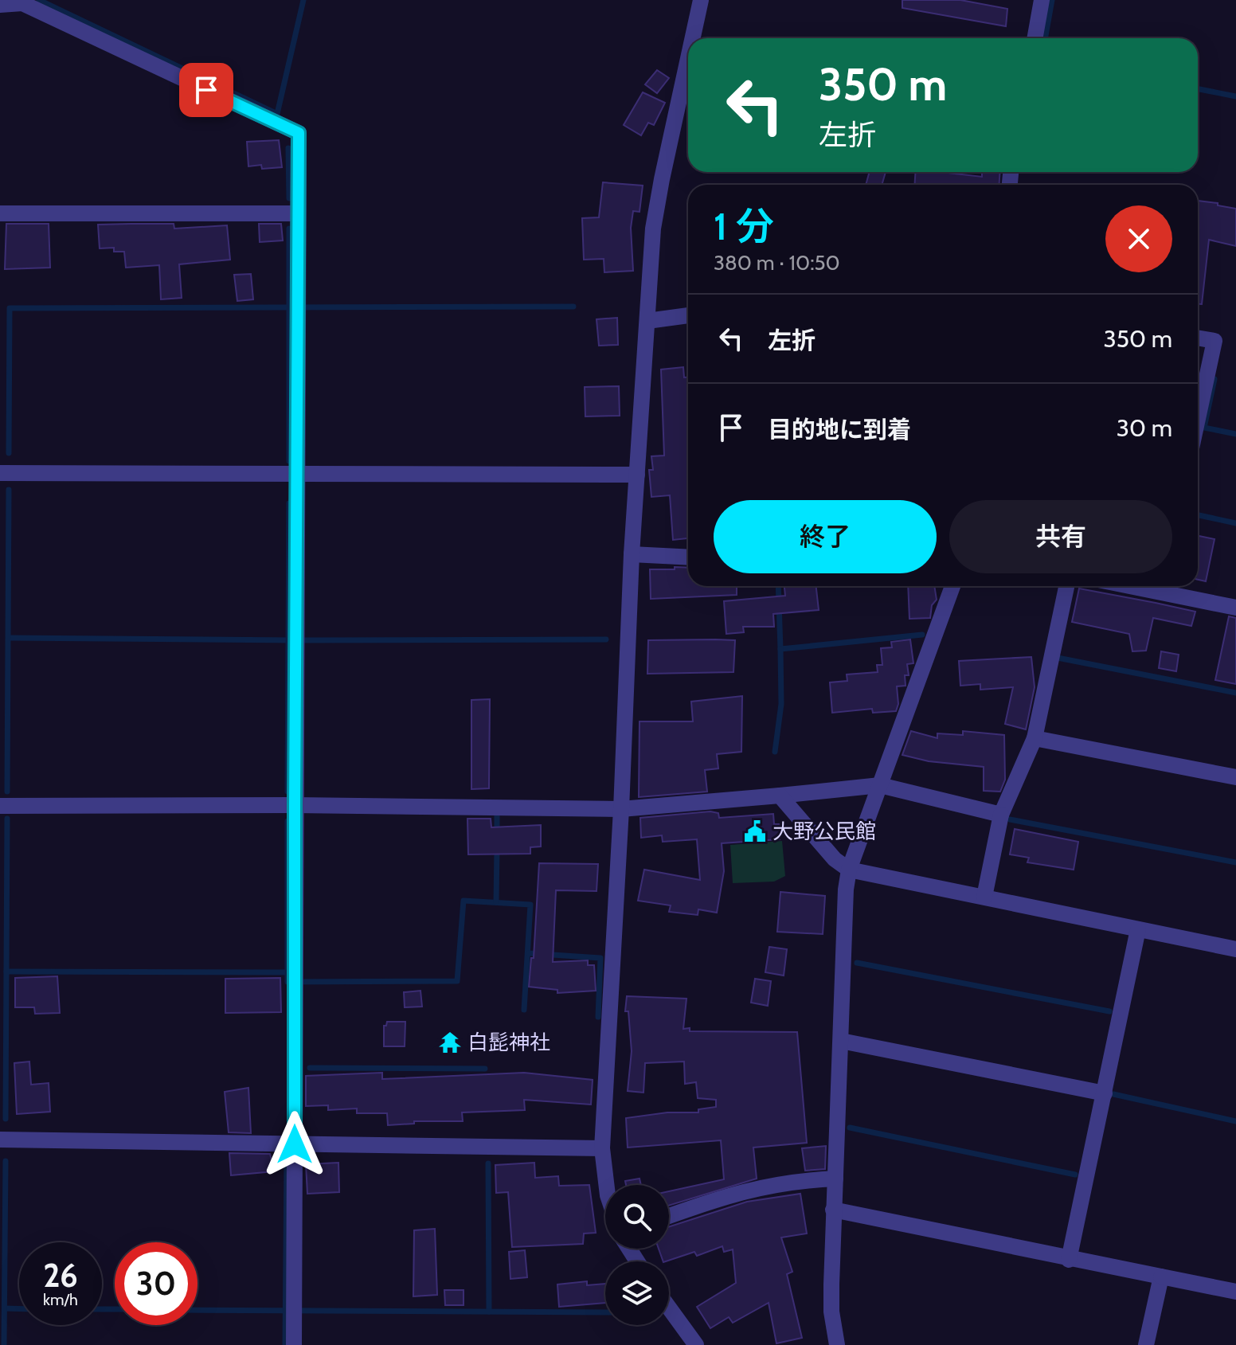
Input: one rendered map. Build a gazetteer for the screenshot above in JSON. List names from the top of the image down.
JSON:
{
  "places": {
    "public building": ["大野公民館"],
    "temple": ["白髭神社"]
  },
  "page": {
    "turn": ["350 m", "左折"],
    "heading": ["1 分", "380 m · 10:50"],
    "list": [
      {
        "name": "左折",
        "value": "350 m"
      },
      {
        "name": "目的地に到着",
        "value": "30 m"
      }
    ],
    "buttons": ["終了", "共有"],
    "speed": "26 km/h",
    "limit": "30"
  }
}
